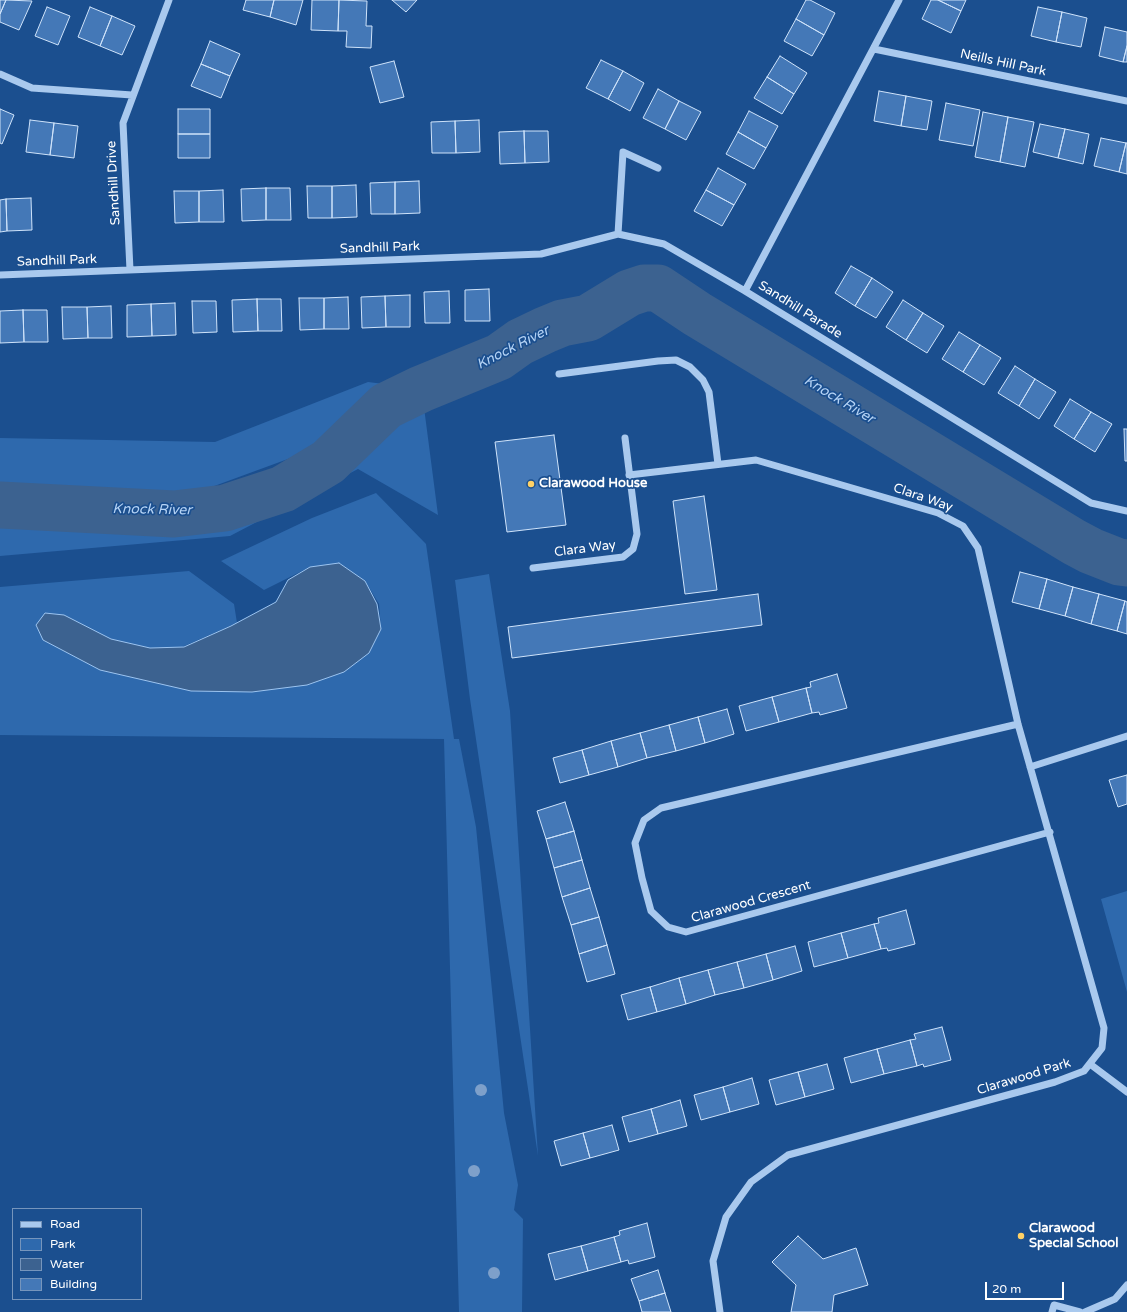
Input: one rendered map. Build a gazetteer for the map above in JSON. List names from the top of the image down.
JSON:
{
  "streets": {
    "street": [
      "Neills Hill Park",
      "Sandhill Drive",
      "Sandhill Park",
      "Sandhill Parade",
      "Clara Way",
      "Clarawood Crescent",
      "Clarawood Park"
    ]
  },
  "crossings": [
    ["Neills Hill Park", "Sandhill Parade"],
    ["Sandhill Drive", "Sandhill Park"],
    ["Sandhill Park", "Sandhill Parade"],
    ["Clara Way", "Clarawood Crescent"],
    ["Clara Way", "Clarawood Park"],
    ["Clarawood Crescent", "Clarawood Park"]
  ],
  "water": ["Knock River"],
  "places": ["Clarawood House", "Clarawood Special School"],
  "legend": [
    "Road",
    "Park",
    "Water",
    "Building"
  ],
  "scale_bar": "20 m"
}
